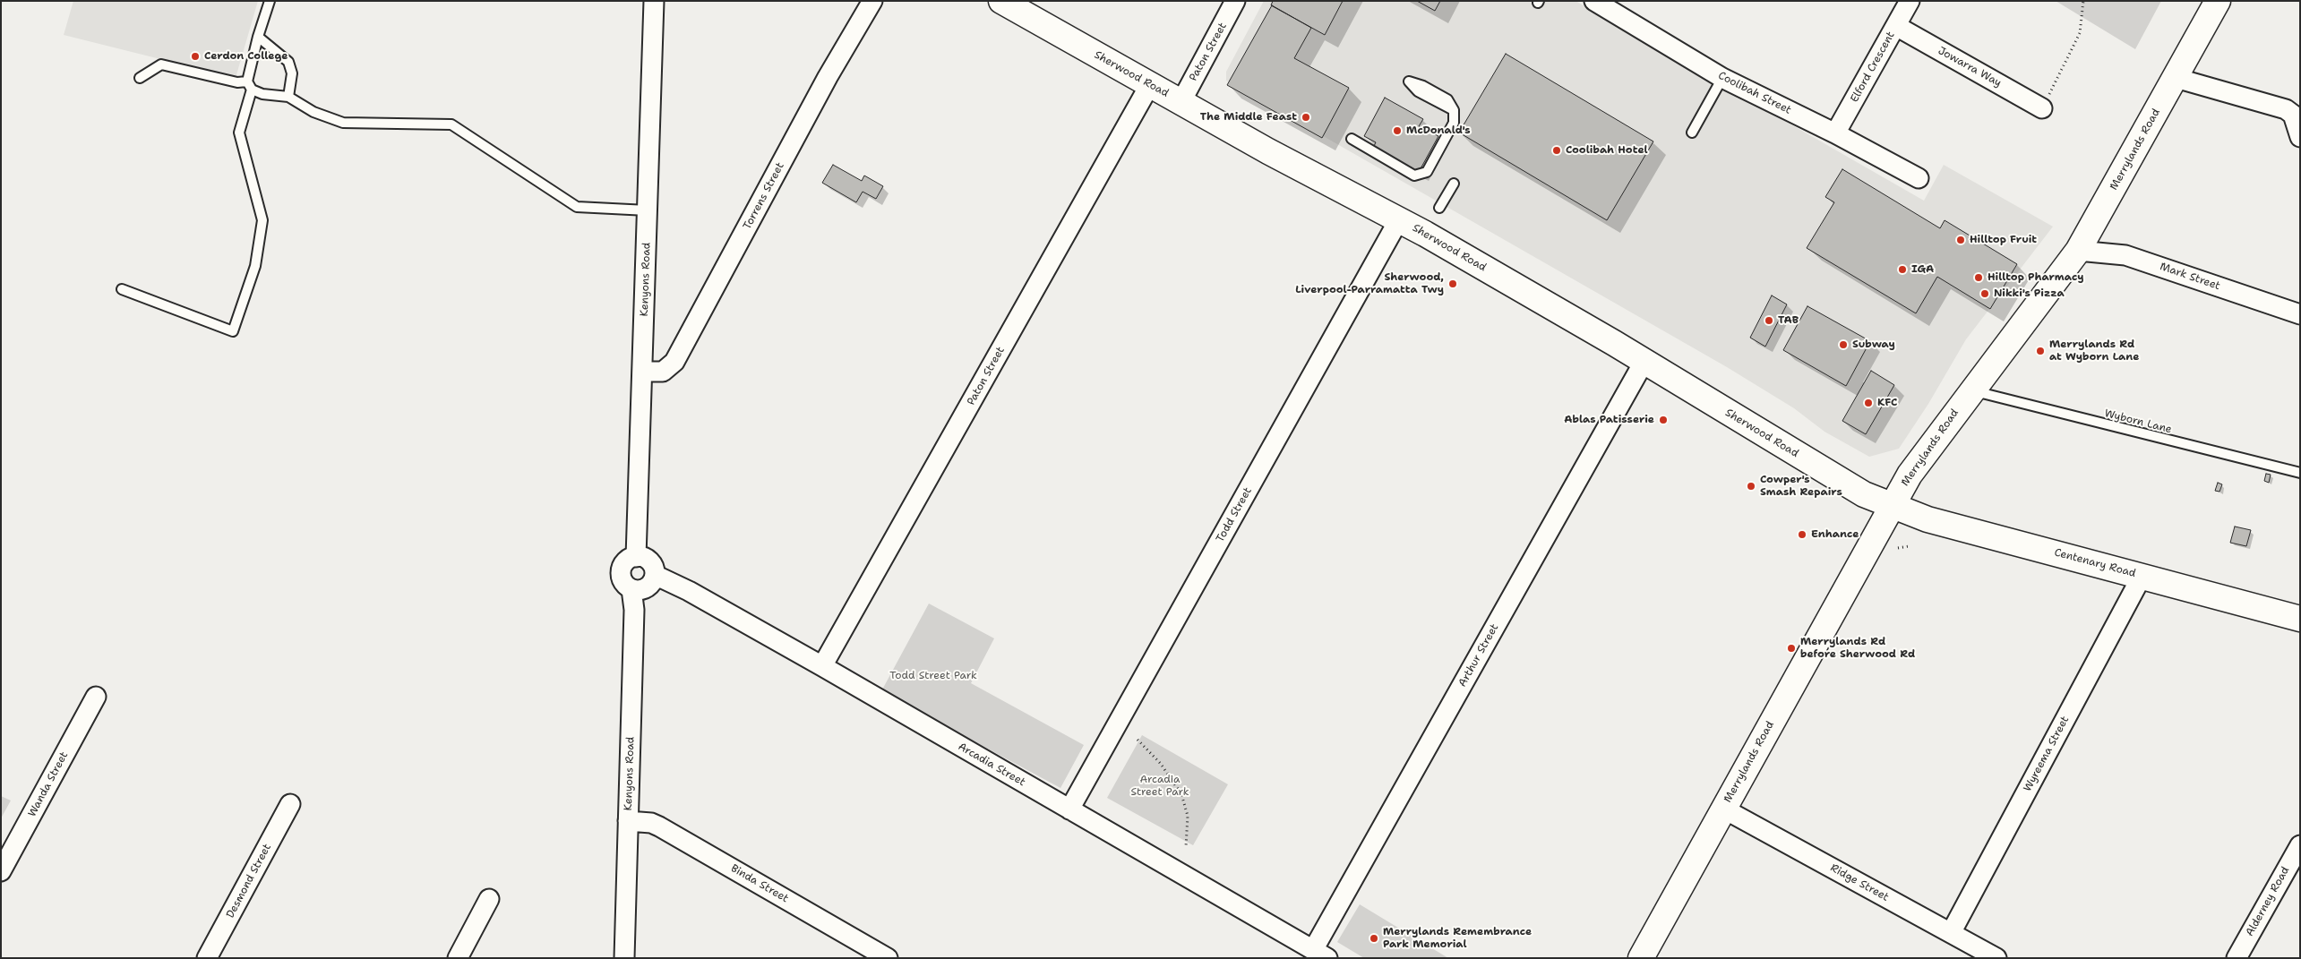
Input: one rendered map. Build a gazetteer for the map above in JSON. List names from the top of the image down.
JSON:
{
  "streets": {
    "main road": ["Sherwood Road", "Merrylands Road", "Centenary Road"],
    "street": [
      "Paton Street",
      "Elford Crescent",
      "Jowarra Way",
      "Coolibah Street",
      "Torrens Street",
      "Mark Street",
      "Kenyons Road",
      "Todd Street",
      "Arthur Street",
      "Wyreema Street",
      "Arcadia Street",
      "Wanda Street",
      "Desmond Street",
      "Ridge Street",
      "Binda Street",
      "Alderney Road"
    ],
    "lane": ["Wyborn Lane"]
  },
  "crossings": [
    ["Paton Street", "Sherwood Road"],
    ["Paton Street", "Arcadia Street"],
    ["Elford Crescent", "Jowarra Way"],
    ["Elford Crescent", "Coolibah Street"],
    ["Sherwood Road", "Merrylands Road"],
    ["Sherwood Road", "Todd Street"],
    ["Sherwood Road", "Centenary Road"],
    ["Sherwood Road", "Arthur Street"],
    ["Merrylands Road", "Mark Street"],
    ["Merrylands Road", "Wyborn Lane"],
    ["Merrylands Road", "Centenary Road"],
    ["Merrylands Road", "Ridge Street"],
    ["Torrens Street", "Kenyons Road"],
    ["Kenyons Road", "Arcadia Street"],
    ["Kenyons Road", "Binda Street"],
    ["Todd Street", "Arcadia Street"],
    ["Centenary Road", "Wyreema Street"],
    ["Arthur Street", "Arcadia Street"],
    ["Wyreema Street", "Ridge Street"]
  ],
  "parks": ["Todd Street Park", "Arcadia Street Park"],
  "places": [
    "Cerdon College",
    "The Middle Feast",
    "McDonald's",
    "Coolibah Hotel",
    "Hilltop Fruit",
    "IGA",
    "Hilltop Pharmacy",
    "Sherwood, Liverpool-Parramatta Twy",
    "Nikki's Pizza",
    "TAB",
    "Subway",
    "Merrylands Rd at Wyborn Lane",
    "KFC",
    "Ablas Patisserie",
    "Cowper's Smash Repairs",
    "Enhance",
    "Merrylands Rd before Sherwood Rd",
    "Merrylands Remembrance Park Memorial"
  ]
}
